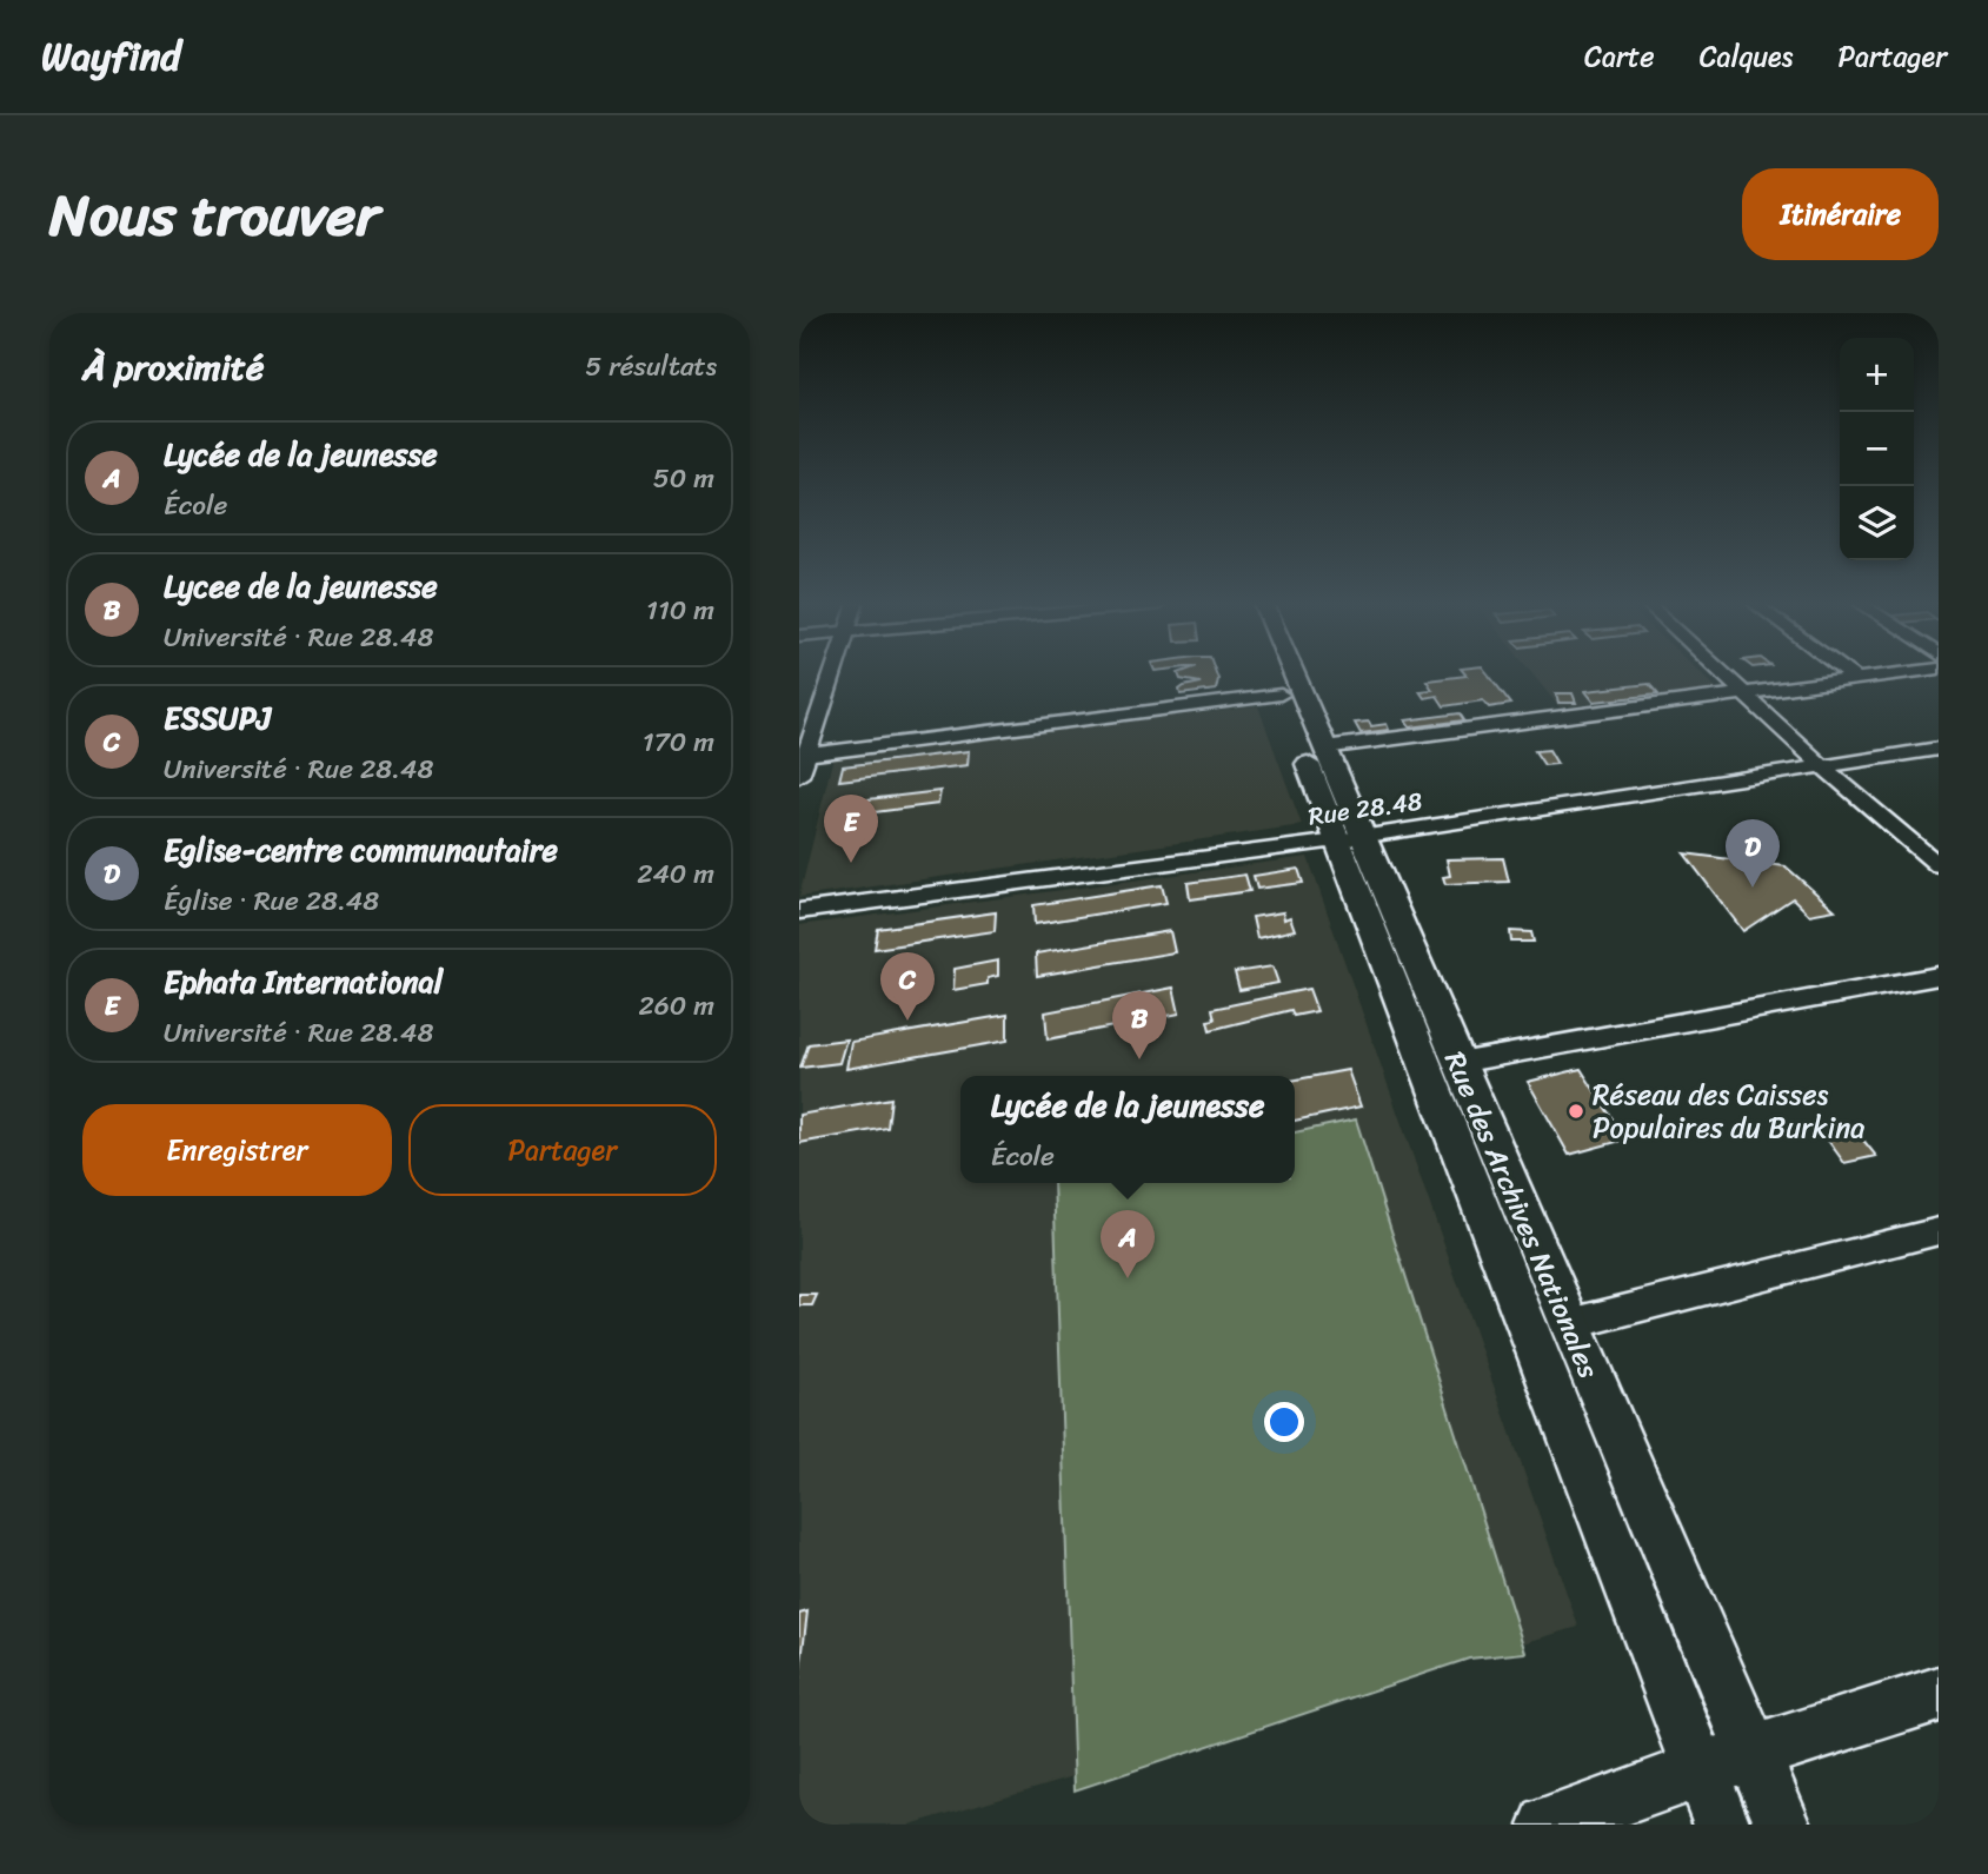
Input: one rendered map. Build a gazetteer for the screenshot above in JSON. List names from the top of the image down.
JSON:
{
  "streets": {
    "street": ["Rue 28.48", "Rue des Archives Nationales"]
  },
  "crossings": [
    ["Rue 28.48", "Rue des Archives Nationales"]
  ],
  "places": ["Réseau des Caisses Populaires du Burkina"],
  "page": {
    "header": "Wayfind",
    "nav": ["Carte", "Calques", "Partager"],
    "title": "Nous trouver",
    "buttons": [
      "Itinéraire",
      ["Enregistrer", "Partager"]
    ],
    "heading": ["À proximité", "5 résultats"],
    "map_buttons": ["+", "−"],
    "list": [
      {
        "mark": "A",
        "name": "Lycée de la jeunesse",
        "note": "École",
        "value": "50 m"
      },
      {
        "mark": "B",
        "name": "Lycee de la jeunesse",
        "note": "Université · Rue 28.48",
        "value": "110 m"
      },
      {
        "mark": "C",
        "name": "ESSUPJ",
        "note": "Université · Rue 28.48",
        "value": "170 m"
      },
      {
        "mark": "D",
        "name": "Eglise-centre communautaire",
        "note": "Église · Rue 28.48",
        "value": "240 m"
      },
      {
        "mark": "E",
        "name": "Ephata International",
        "note": "Université · Rue 28.48",
        "value": "260 m"
      }
    ],
    "pins": [
      "E",
      "D",
      "C",
      "B",
      "A"
    ],
    "popup": ["Lycée de la jeunesse", "École"]
  }
}
